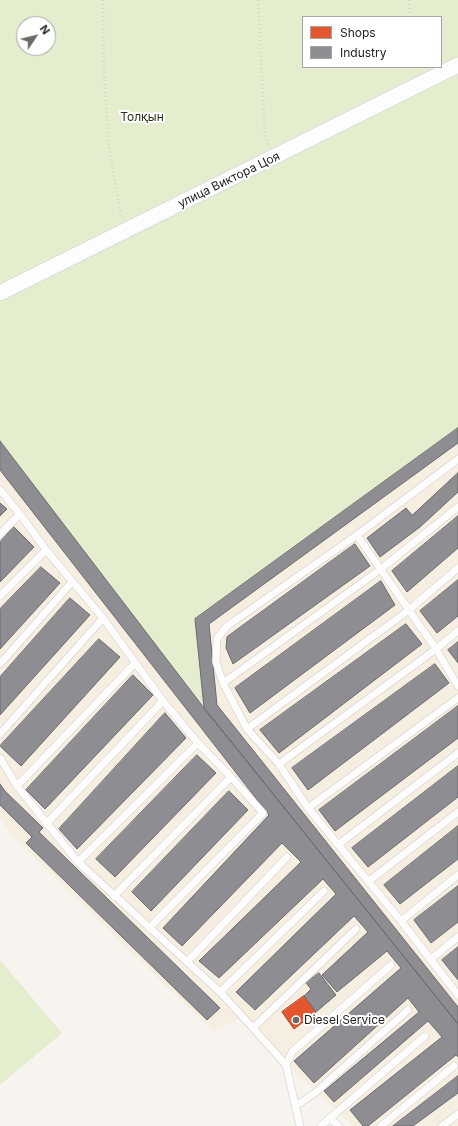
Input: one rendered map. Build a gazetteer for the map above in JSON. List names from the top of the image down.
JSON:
{
  "streets": {
    "street": ["улица Виктора Цоя"]
  },
  "parks": ["Толқын"],
  "places": ["Diesel Service"],
  "legend": ["Shops", "Industry"],
  "north": "top right"
}
